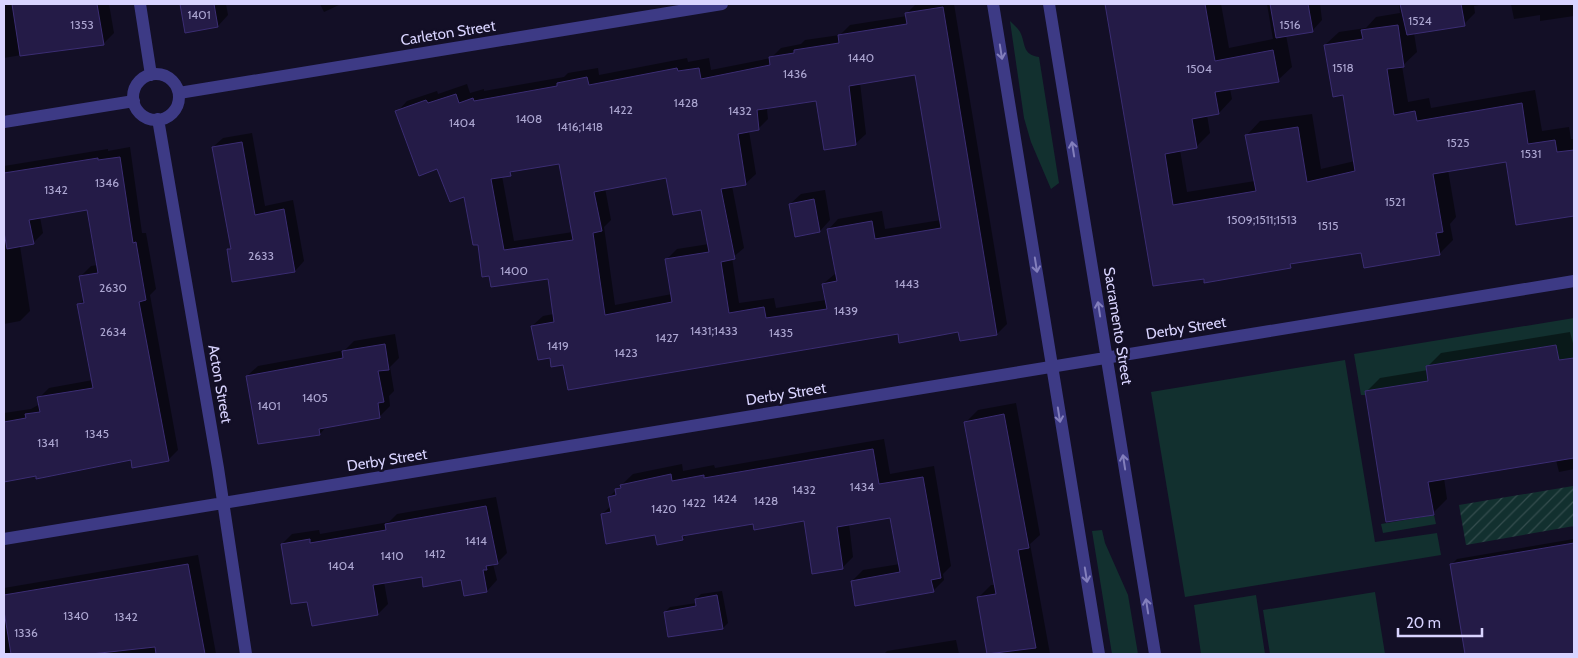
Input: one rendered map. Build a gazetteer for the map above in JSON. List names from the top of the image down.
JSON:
{
  "streets": {
    "street": [
      "Carleton Street",
      "Sacramento Street",
      "Derby Street",
      "Acton Street"
    ]
  },
  "crossings": [
    ["Carleton Street", "Acton Street"],
    ["Sacramento Street", "Derby Street"],
    ["Derby Street", "Acton Street"]
  ],
  "house_numbers": [
    "1401",
    "1524",
    "1353",
    "1516",
    "1440",
    "1518",
    "1504",
    "1436",
    "1428",
    "1422",
    "1432",
    "1408",
    "1404",
    "1416;1418",
    "1525",
    "1531",
    "1346",
    "1342",
    "1521",
    "1509;1511;1513",
    "1515",
    "2633",
    "1400",
    "1443",
    "2630",
    "1439",
    "1431;1433",
    "2634",
    "1435",
    "1427",
    "1419",
    "1423",
    "1405",
    "1401",
    "1345",
    "1341",
    "1434",
    "1432",
    "1424",
    "1428",
    "1422",
    "1420",
    "1414",
    "1412",
    "1410",
    "1404",
    "1340",
    "1342",
    "1336"
  ],
  "scale_bar": "20 m"
}
